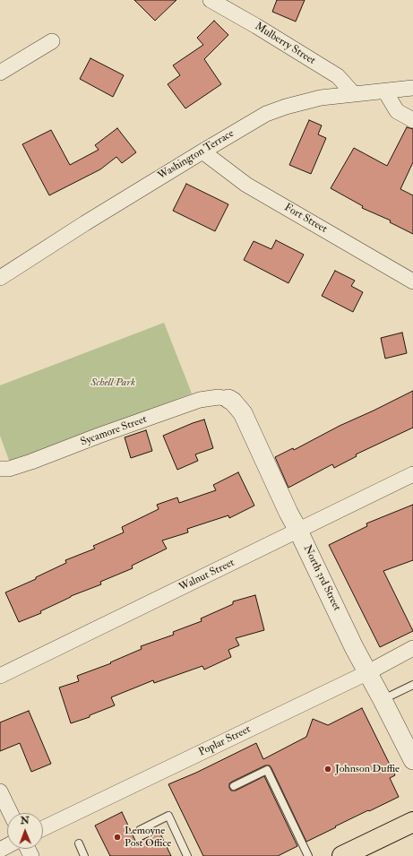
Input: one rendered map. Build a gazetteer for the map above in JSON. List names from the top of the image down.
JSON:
{
  "streets": {
    "street": [
      "Mulberry Street",
      "Washington Terrace",
      "Fort Street",
      "Sycamore Street",
      "Walnut Street",
      "North 3rd Street",
      "Poplar Street"
    ]
  },
  "crossings": [
    ["Mulberry Street", "Washington Terrace"],
    ["Washington Terrace", "Fort Street"],
    ["Sycamore Street", "North 3rd Street"],
    ["Walnut Street", "North 3rd Street"],
    ["North 3rd Street", "Poplar Street"]
  ],
  "parks": ["Schell Park"],
  "places": ["Johnson Duffie", "Lemoyne Post Office"],
  "north": "top"
}
